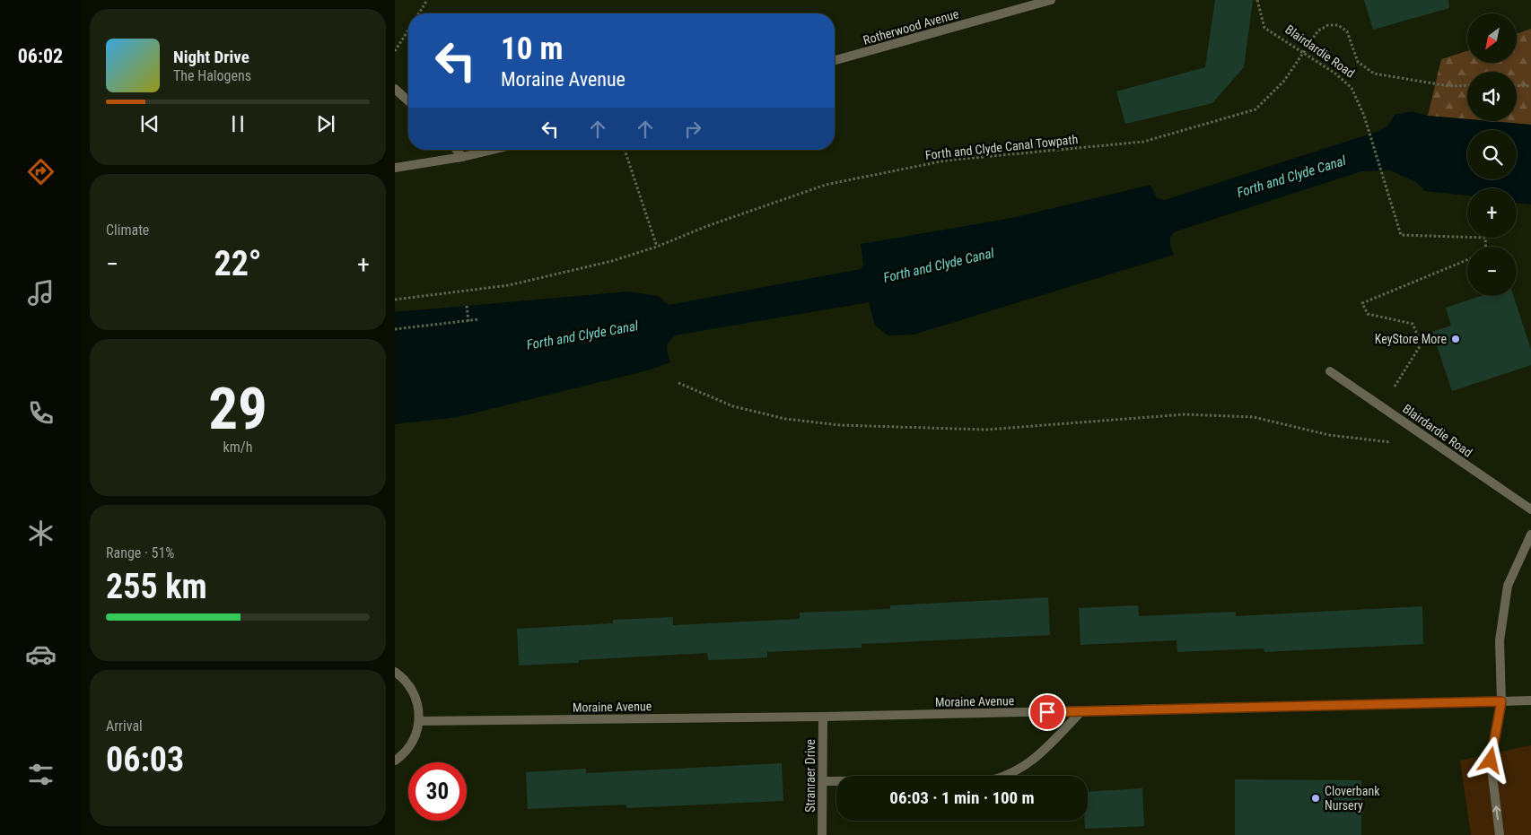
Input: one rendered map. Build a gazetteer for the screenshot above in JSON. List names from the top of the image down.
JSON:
{
  "streets": {
    "street": [
      "Rotherwood Avenue",
      "Blairdardie Road",
      "Moraine Avenue",
      "Stranraer Drive"
    ],
    "path": ["Forth and Clyde Canal Towpath"]
  },
  "crossings": [
    ["Blairdardie Road", "Forth and Clyde Canal Towpath"],
    ["Moraine Avenue", "Stranraer Drive"]
  ],
  "water": ["Forth and Clyde Canal"],
  "places": ["KeyStore More", "Cloverbank Nursery"],
  "north": "bottom left",
  "page": {
    "tabs": "06:02",
    "map_buttons": ["+", "−"],
    "turn": ["10 m", "Moraine Avenue"],
    "song": ["Night Drive", "The Halogens"],
    "tile": [
      "Climate",
      ["29", "km/h"],
      ["Range · 51%", "255 km"],
      ["Arrival", "06:03"]
    ],
    "heat": ["−", "22°", "+"],
    "limit": "30",
    "trip": "06:03 · 1 min · 100 m"
  }
}
